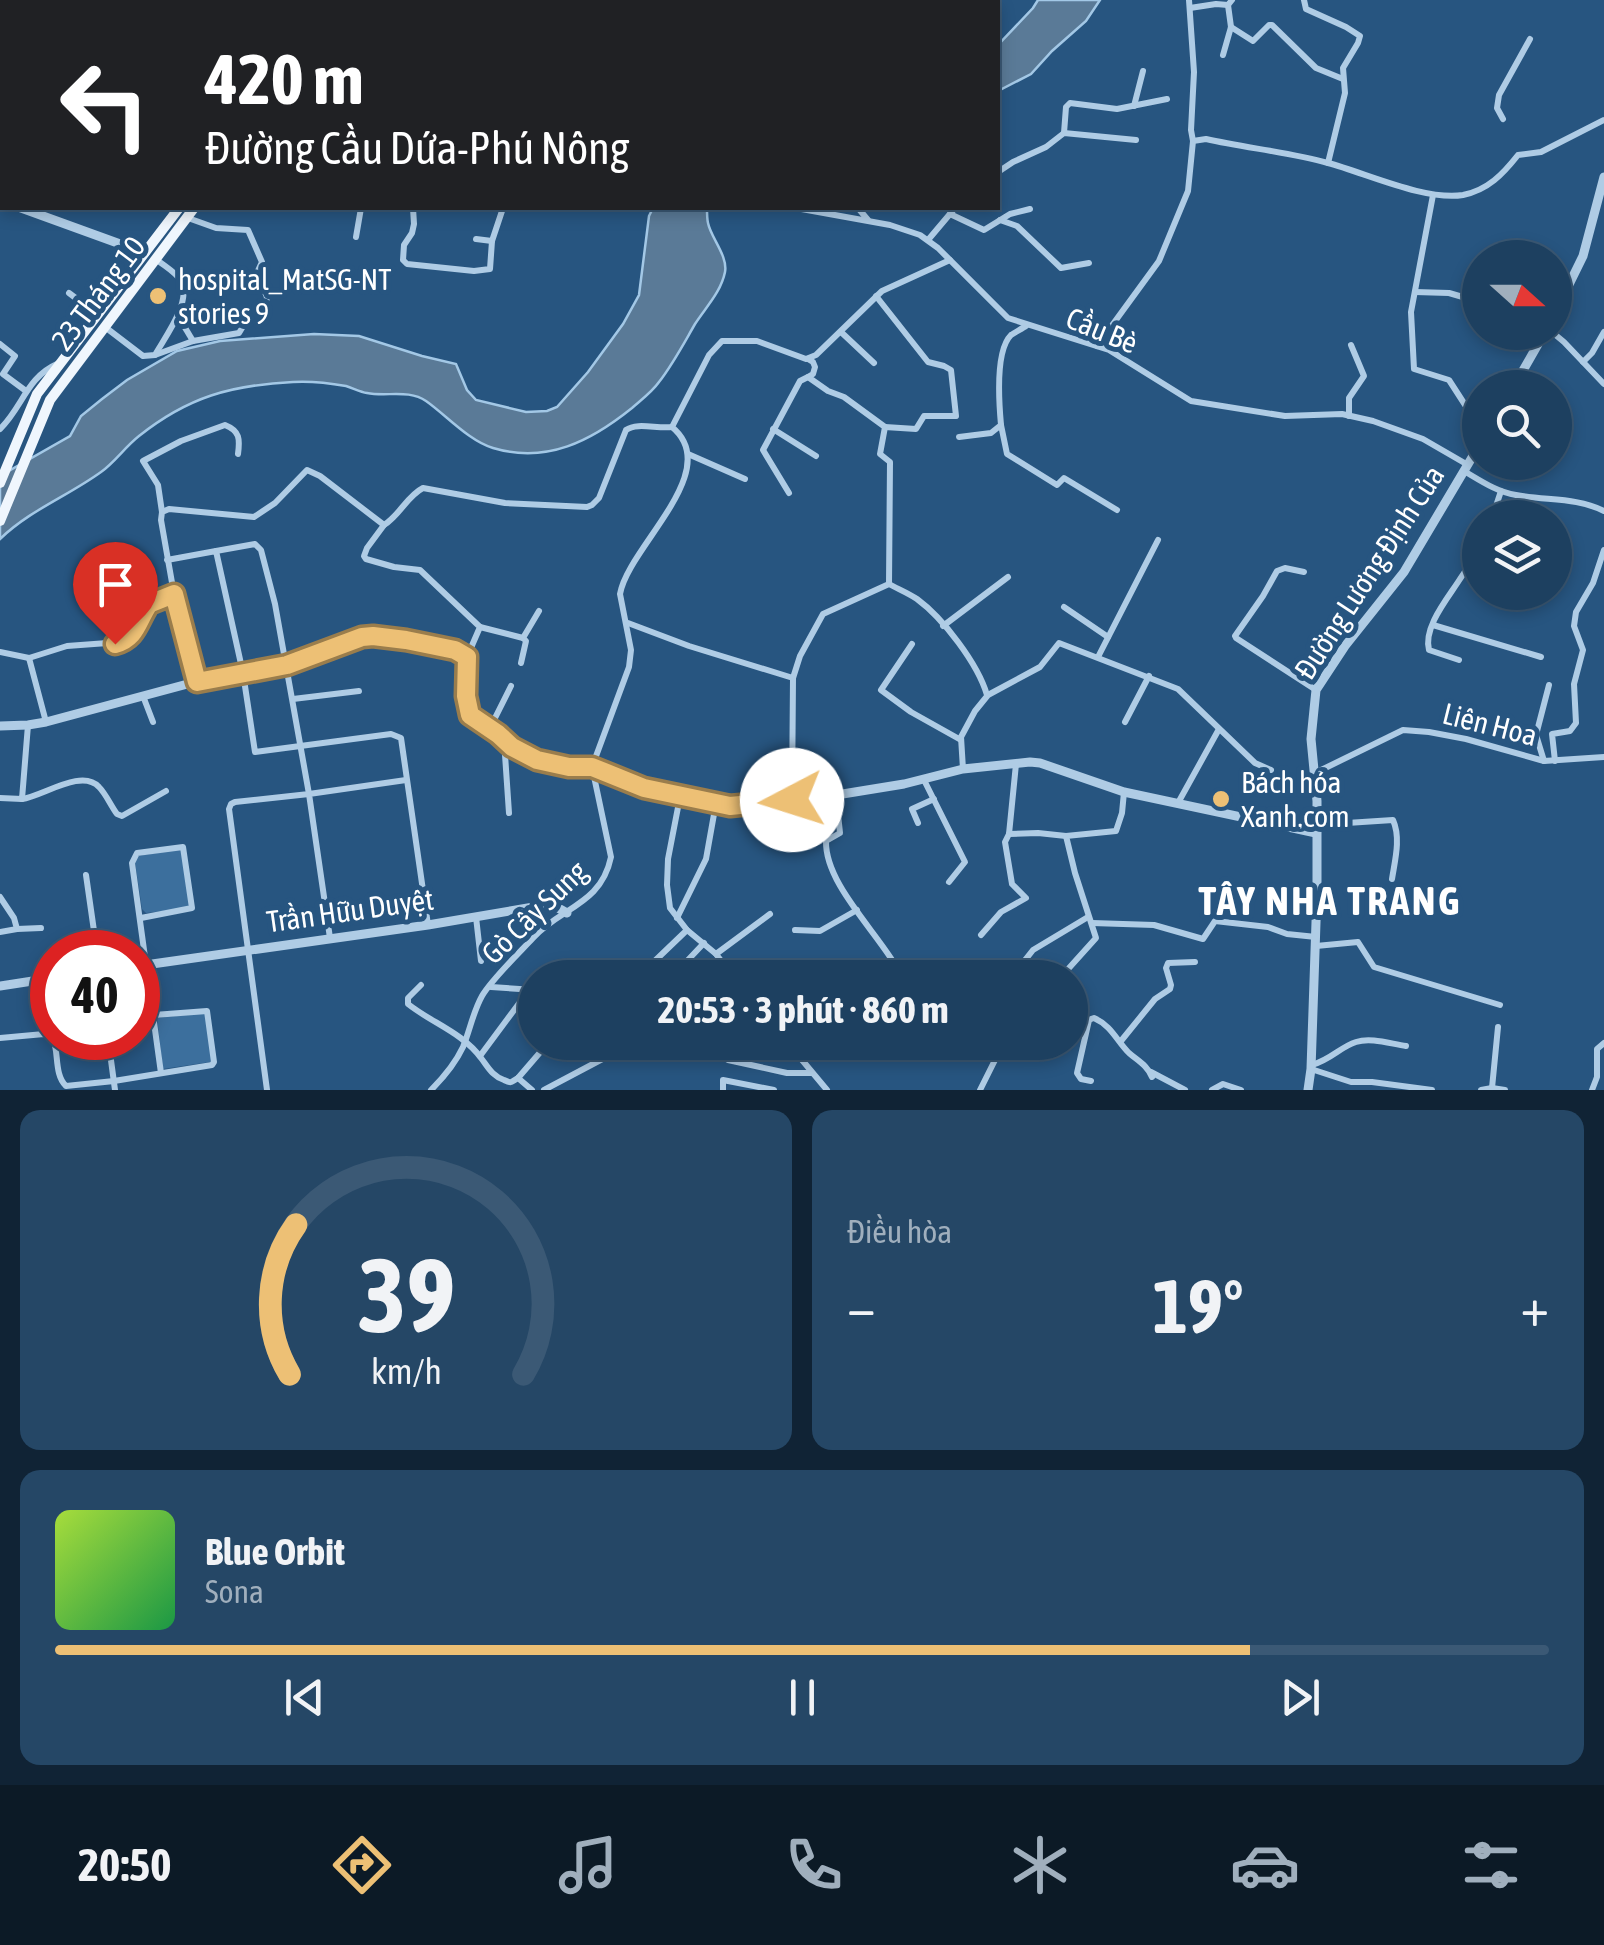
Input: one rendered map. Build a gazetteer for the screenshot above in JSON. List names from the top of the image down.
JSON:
{
  "streets": {
    "main road": ["23 Tháng 10"],
    "street": [
      "Cầu Bè",
      "Đường Lương Định Của",
      "Liên Hoa",
      "Trần Hữu Duyệt",
      "Gò Cây Sung"
    ]
  },
  "crossings": [
    ["Đường Lương Định Của", "Liên Hoa"],
    ["Trần Hữu Duyệt", "Gò Cây Sung"]
  ],
  "districts": ["TÂY NHA TRANG"],
  "places": ["hospital_MatSG-NT stories 9", "Bách hóa Xanh.com"],
  "north": "right",
  "page": {
    "turn": ["420 m", "Đường Cầu Dứa-Phú Nông"],
    "limit": "40",
    "trip": "20:53 · 3 phút · 860 m",
    "tile": "Điều hòa",
    "heat": ["−", "19°", "+"],
    "song": ["Blue Orbit", "Sona"],
    "tabs": "20:50",
    "gauge": ["39", "km/h"]
  }
}
